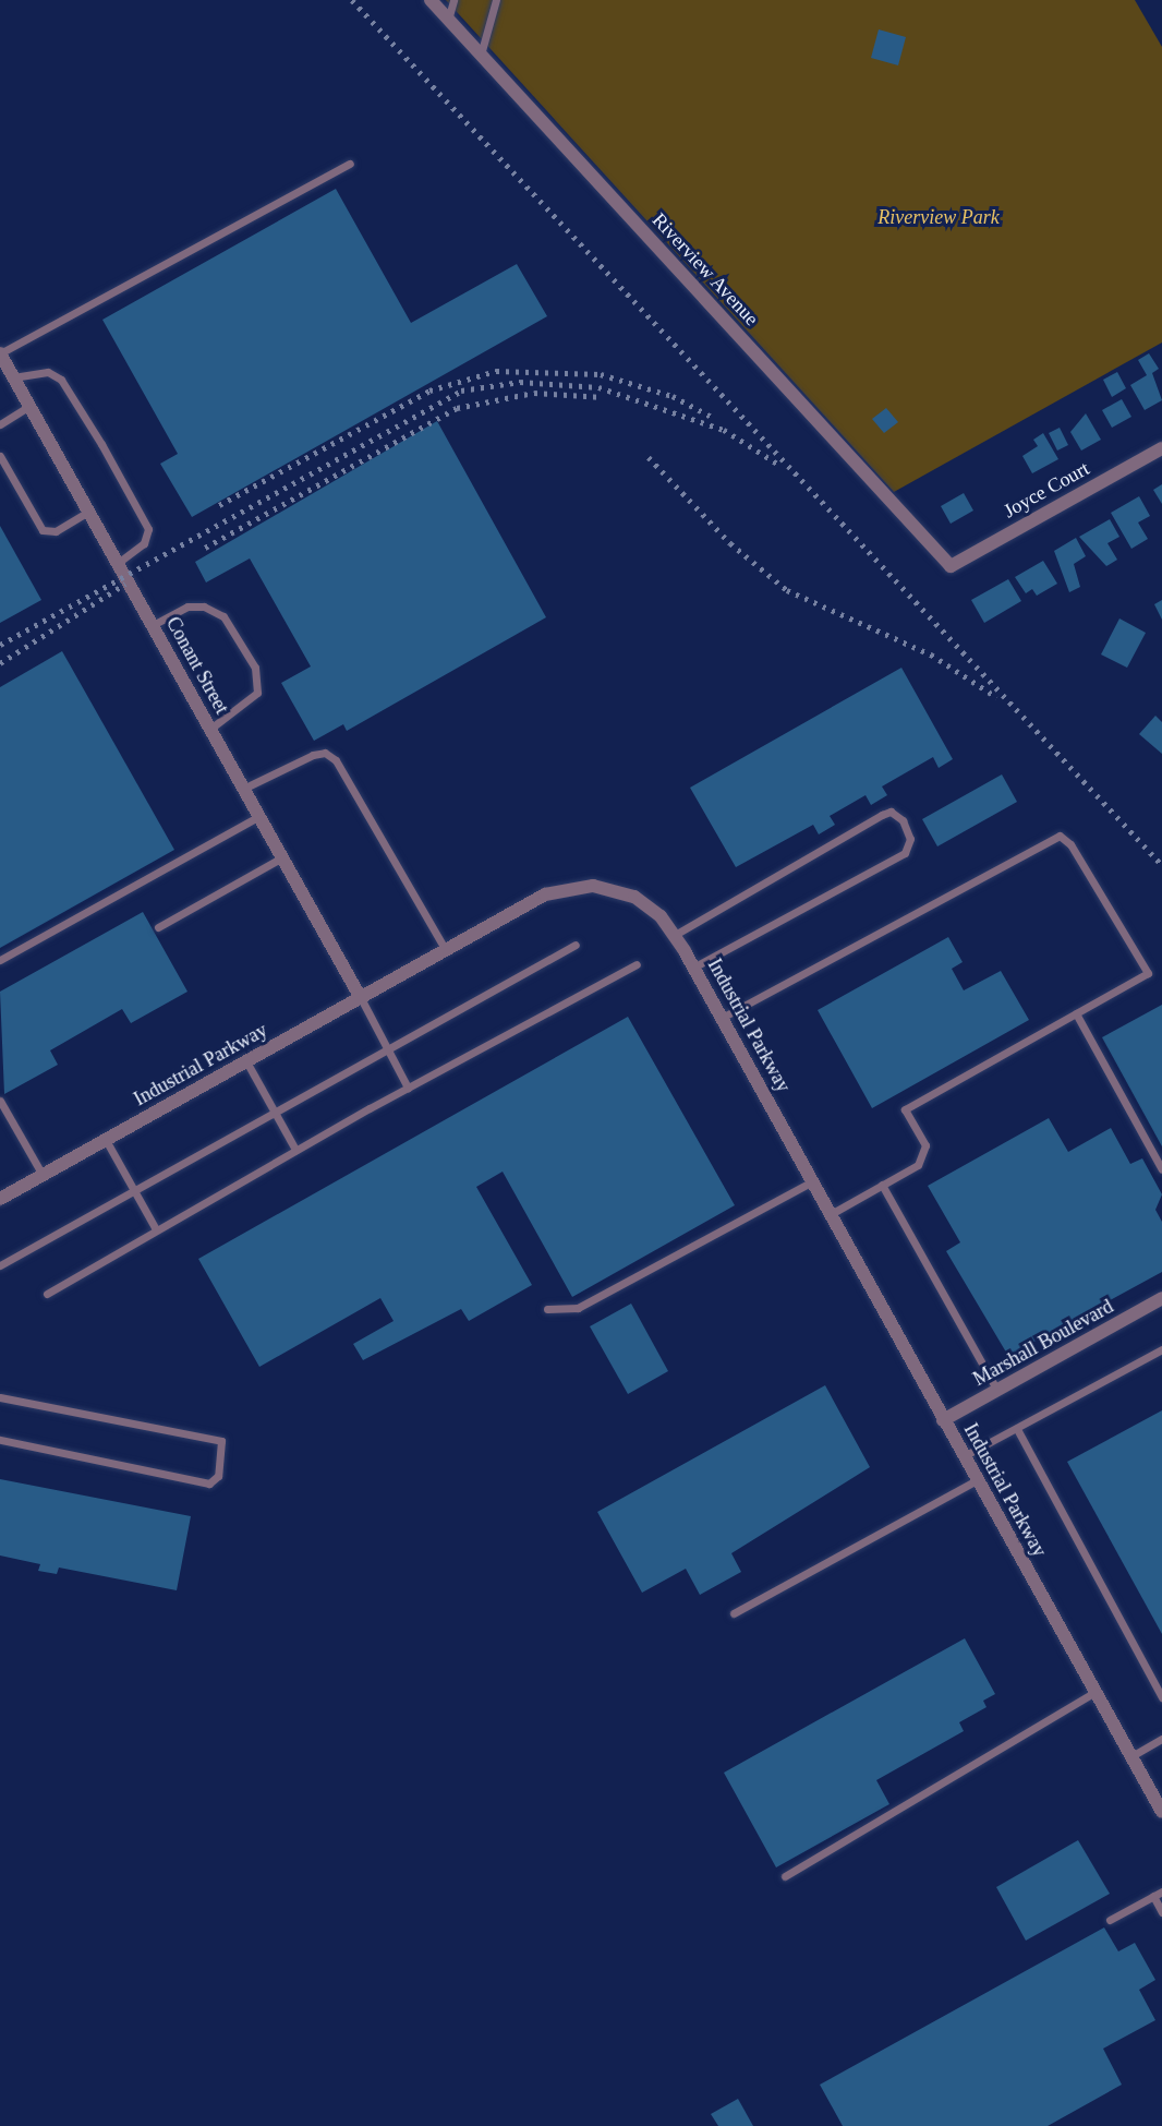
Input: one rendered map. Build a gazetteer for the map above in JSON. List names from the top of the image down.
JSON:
{
  "streets": {
    "street": [
      "Riverview Avenue",
      "Joyce Court",
      "Conant Street",
      "Industrial Parkway",
      "Marshall Boulevard"
    ]
  },
  "crossings": [
    ["Riverview Avenue", "Joyce Court"],
    ["Conant Street", "Industrial Parkway"],
    ["Industrial Parkway", "Marshall Boulevard"]
  ],
  "parks": ["Riverview Park"]
}
